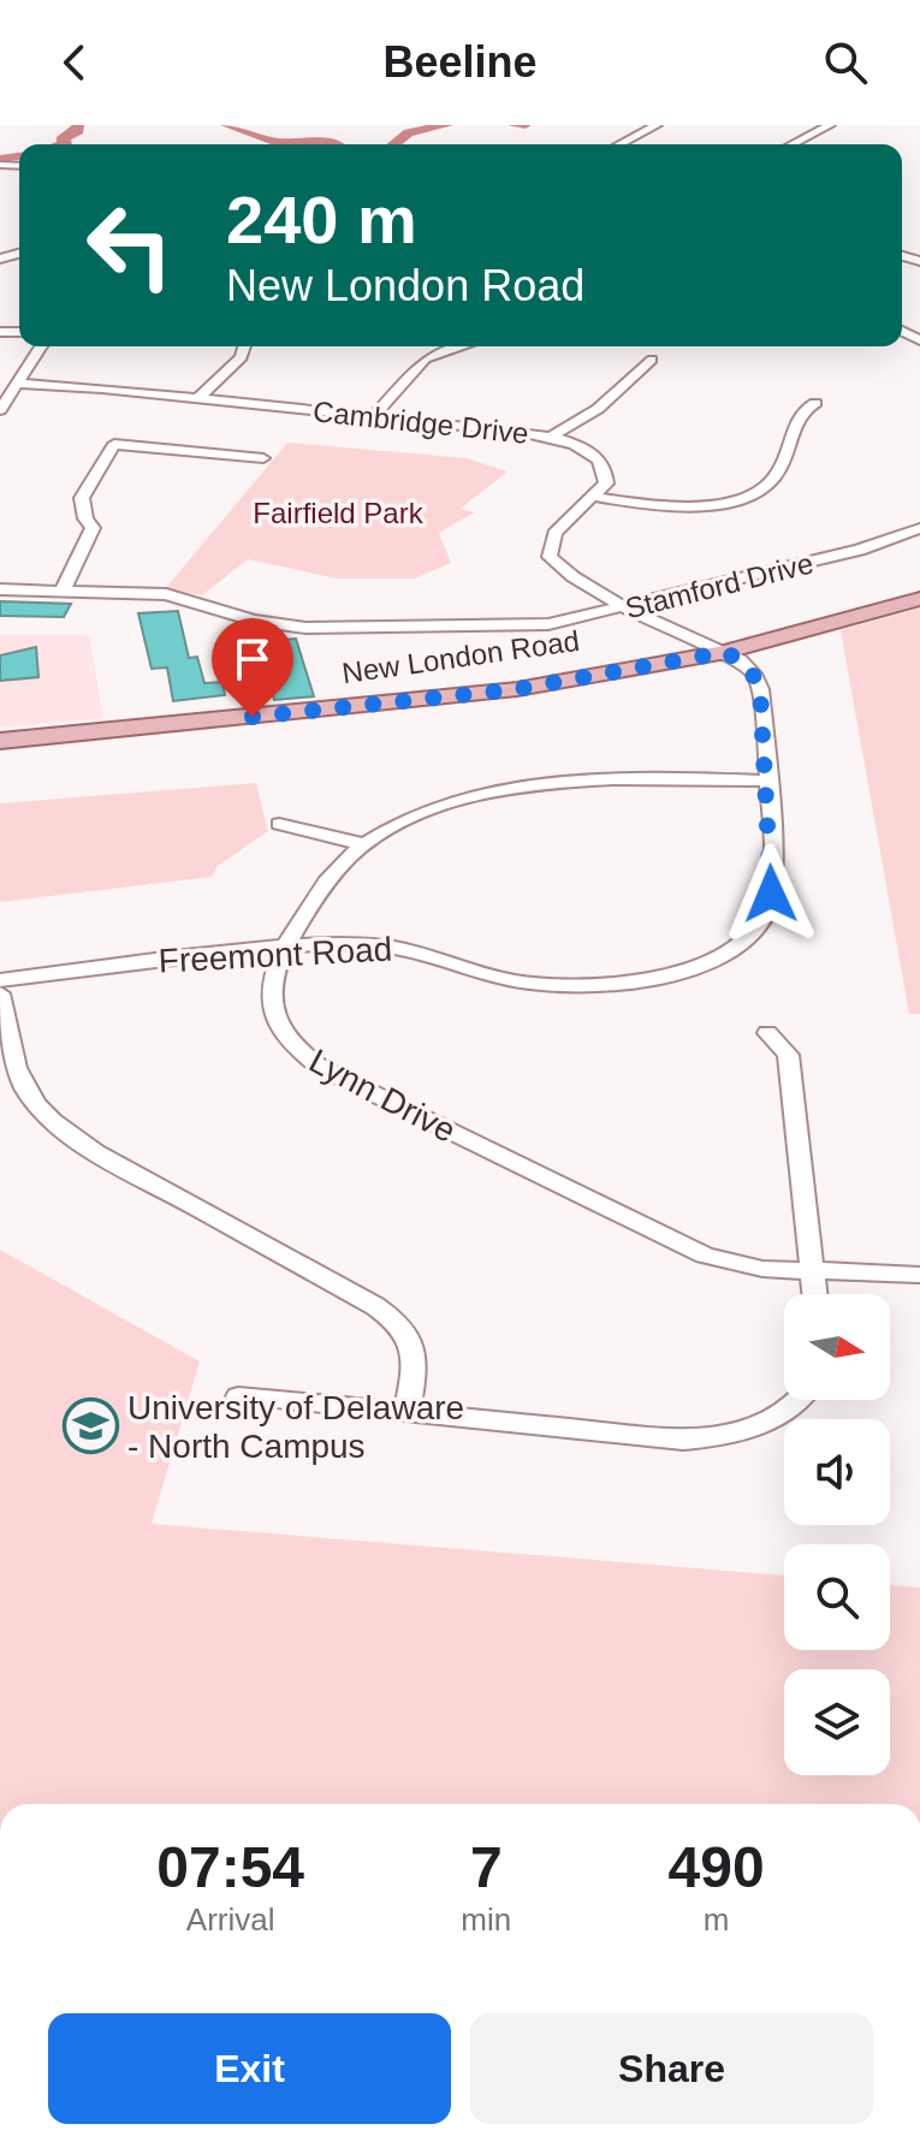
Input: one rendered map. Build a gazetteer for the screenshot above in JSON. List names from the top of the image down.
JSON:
{
  "streets": {
    "main road": ["New London Road"],
    "street": [
      "Cambridge Drive",
      "Stamford Drive",
      "Freemont Road",
      "Lynn Drive"
    ]
  },
  "crossings": [
    ["New London Road", "Freemont Road"],
    ["Freemont Road", "Lynn Drive"]
  ],
  "parks": ["Fairfield Park"],
  "places": {
    "school or university": ["University of Delaware - North Campus"]
  },
  "north": "right",
  "page": {
    "header": "Beeline",
    "turn": ["240 m", "New London Road"],
    "eta": [
      "07:54",
      "Arrival",
      "7",
      "min",
      "490",
      "m"
    ],
    "buttons": ["Exit", "Share"]
  }
}
